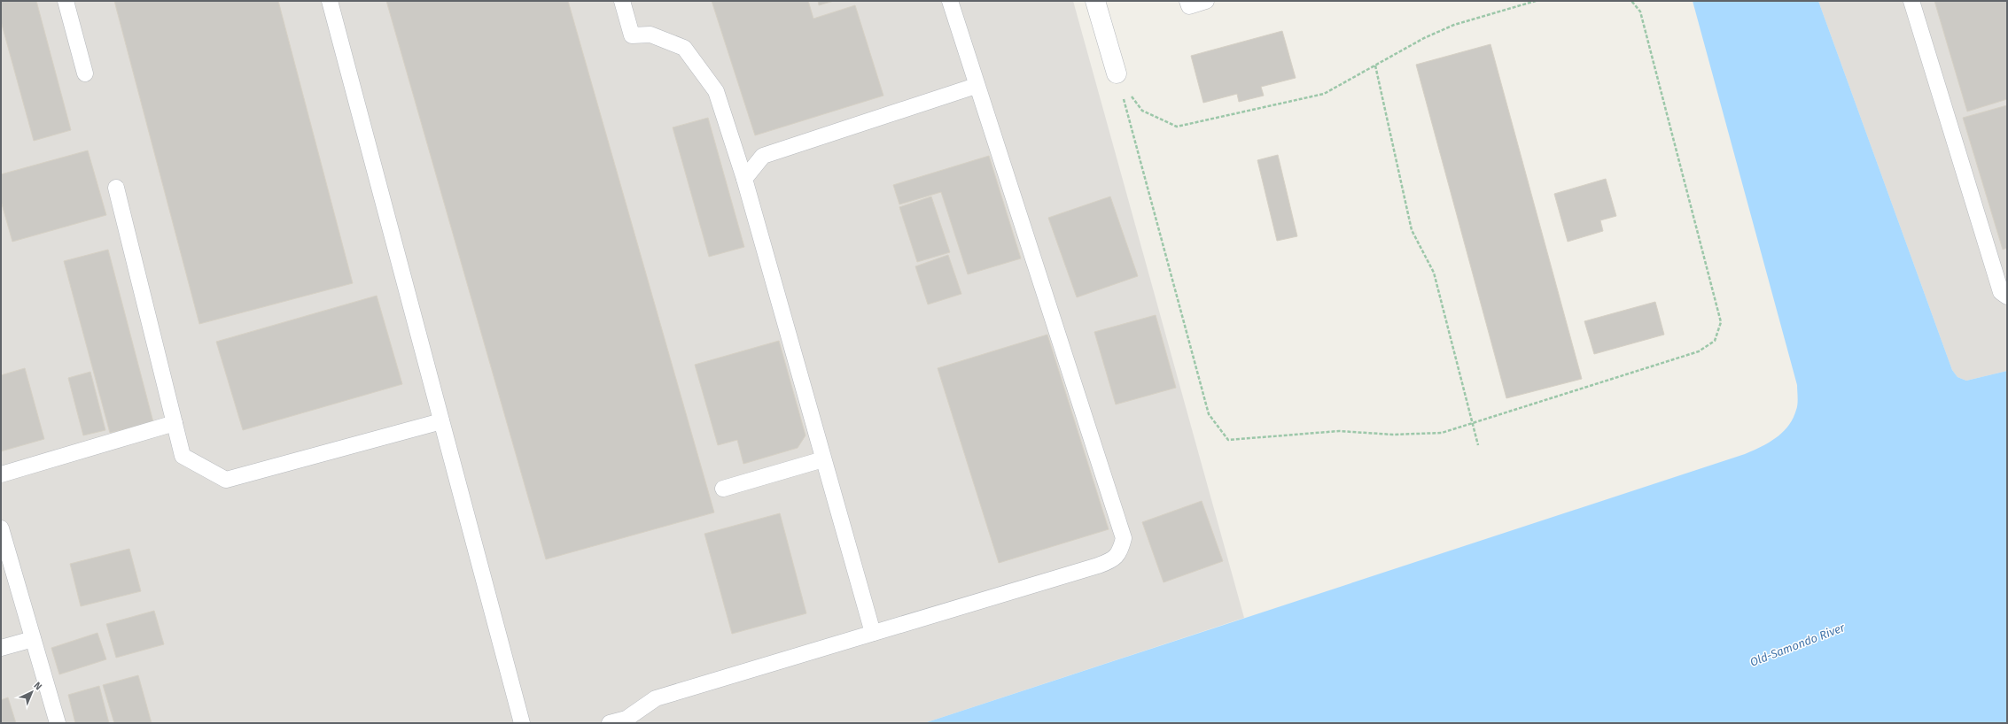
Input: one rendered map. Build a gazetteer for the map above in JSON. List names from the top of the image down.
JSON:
{
  "water": ["Old-Samondo River"],
  "north": "top right"
}
